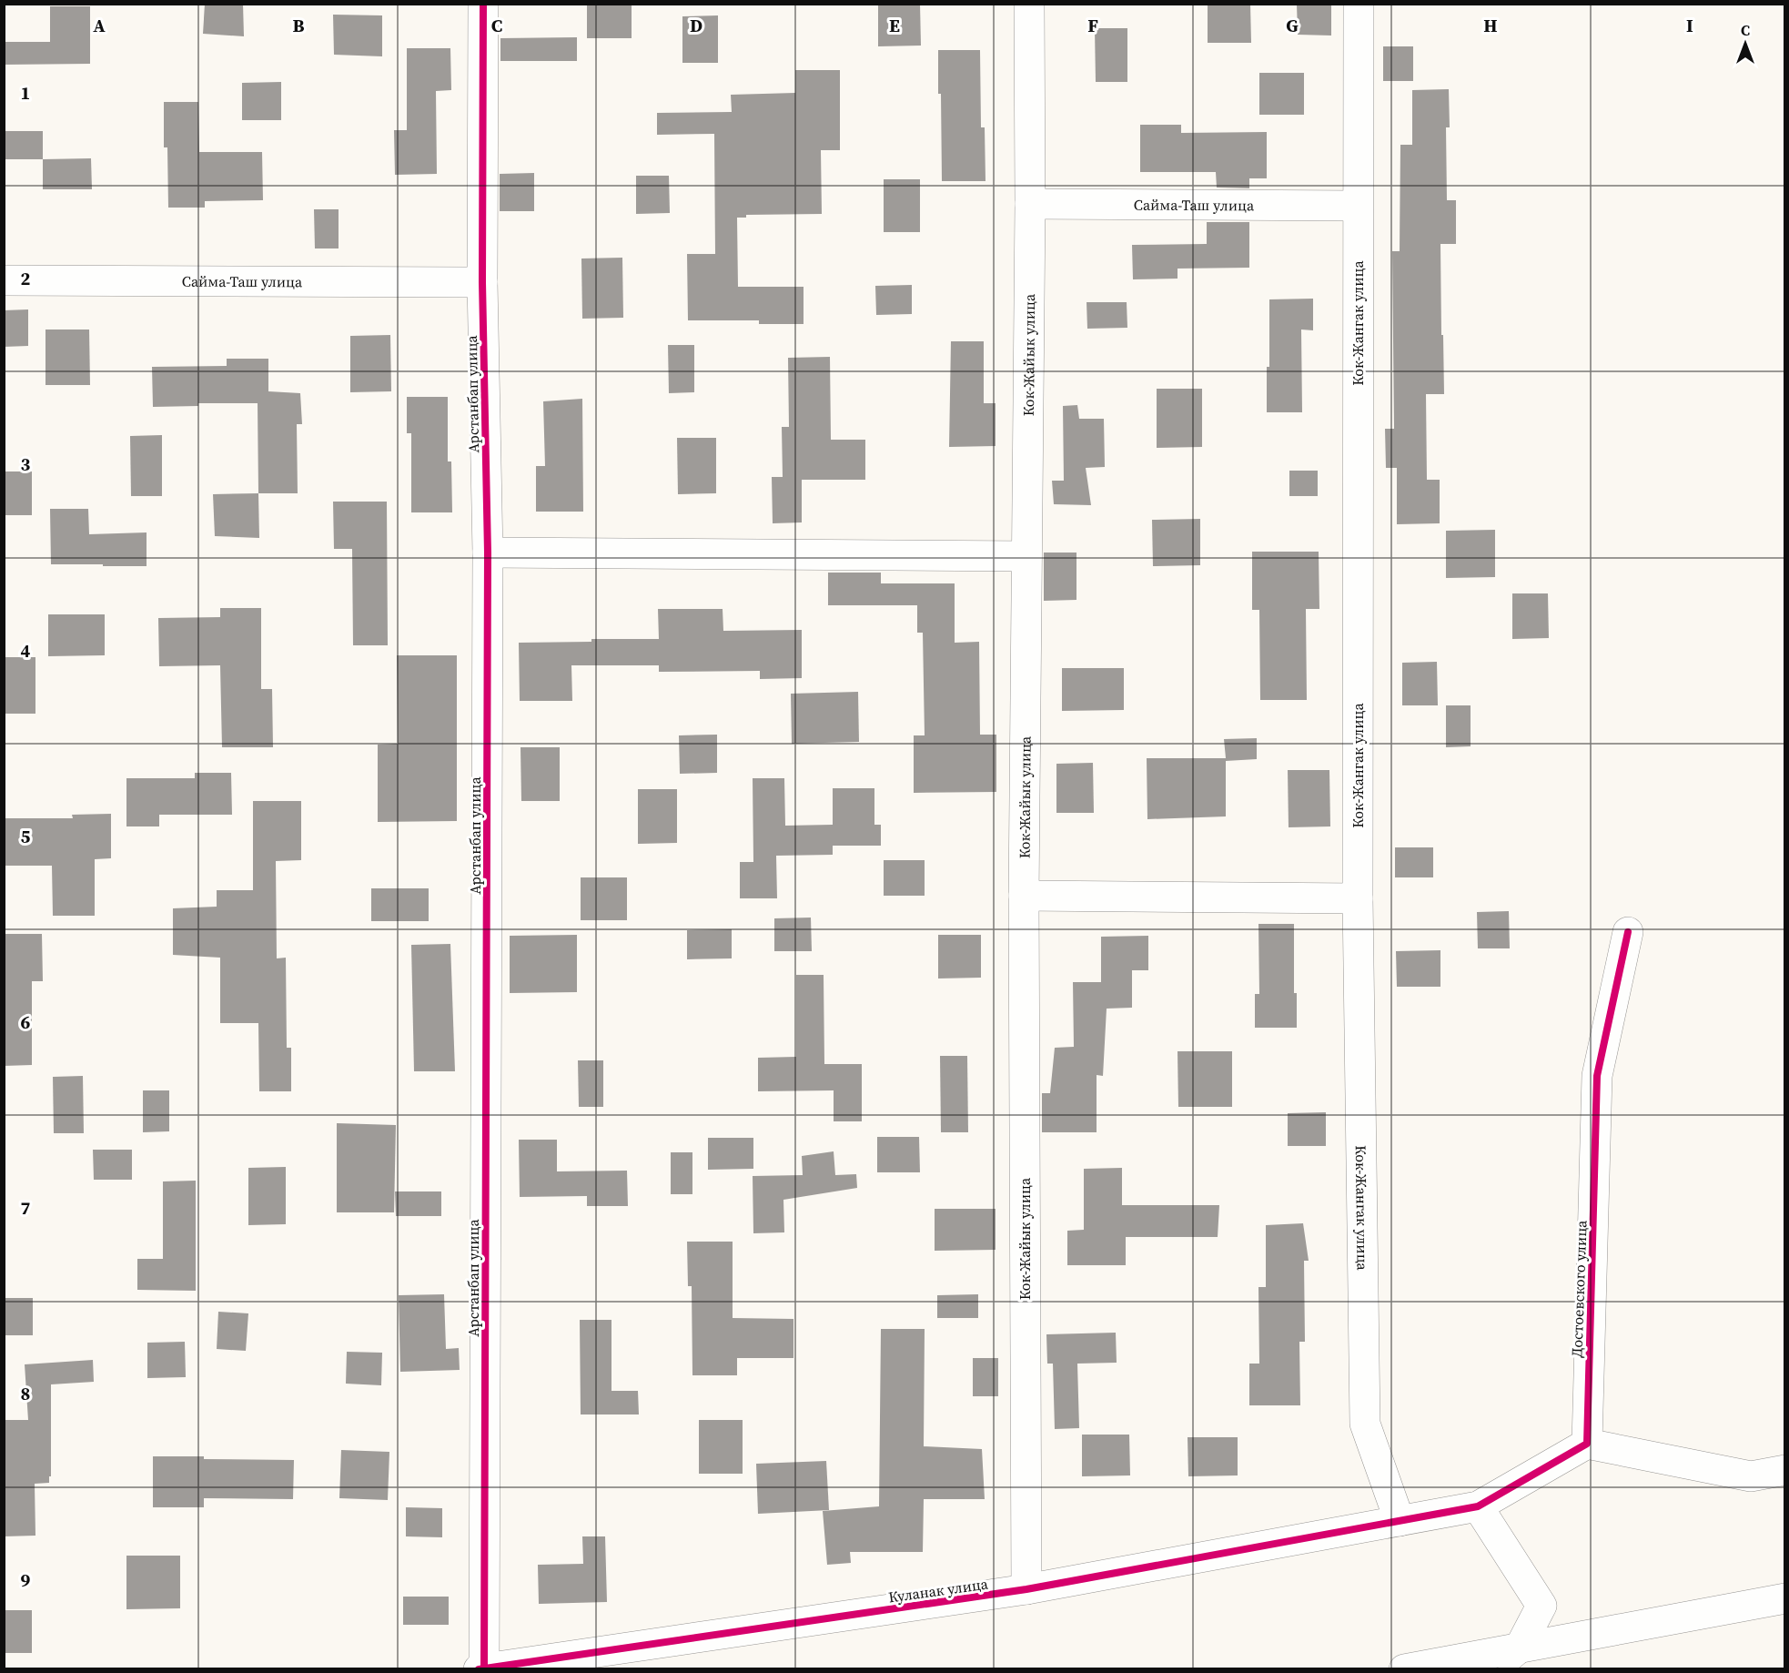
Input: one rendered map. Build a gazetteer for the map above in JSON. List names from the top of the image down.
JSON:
{
  "streets": {
    "street": [
      "Сайма-Таш улица",
      "Кок-Жангак улица",
      "Кок-Жайык улица",
      "Арстанбап улица",
      "Достоевского улица",
      "Куланак улица"
    ]
  },
  "crossings": [
    ["Сайма-Таш улица", "Кок-Жангак улица"],
    ["Сайма-Таш улица", "Кок-Жайык улица"],
    ["Сайма-Таш улица", "Арстанбап улица"],
    ["Кок-Жангак улица", "Куланак улица"],
    ["Кок-Жайык улица", "Куланак улица"],
    ["Арстанбап улица", "Куланак улица"]
  ],
  "north": "top",
  "grid": {
    "columns": [
      "A",
      "B",
      "C",
      "D",
      "E",
      "F",
      "G",
      "H",
      "I"
    ],
    "rows": [
      "1",
      "2",
      "3",
      "4",
      "5",
      "6",
      "7",
      "8",
      "9"
    ]
  }
}
